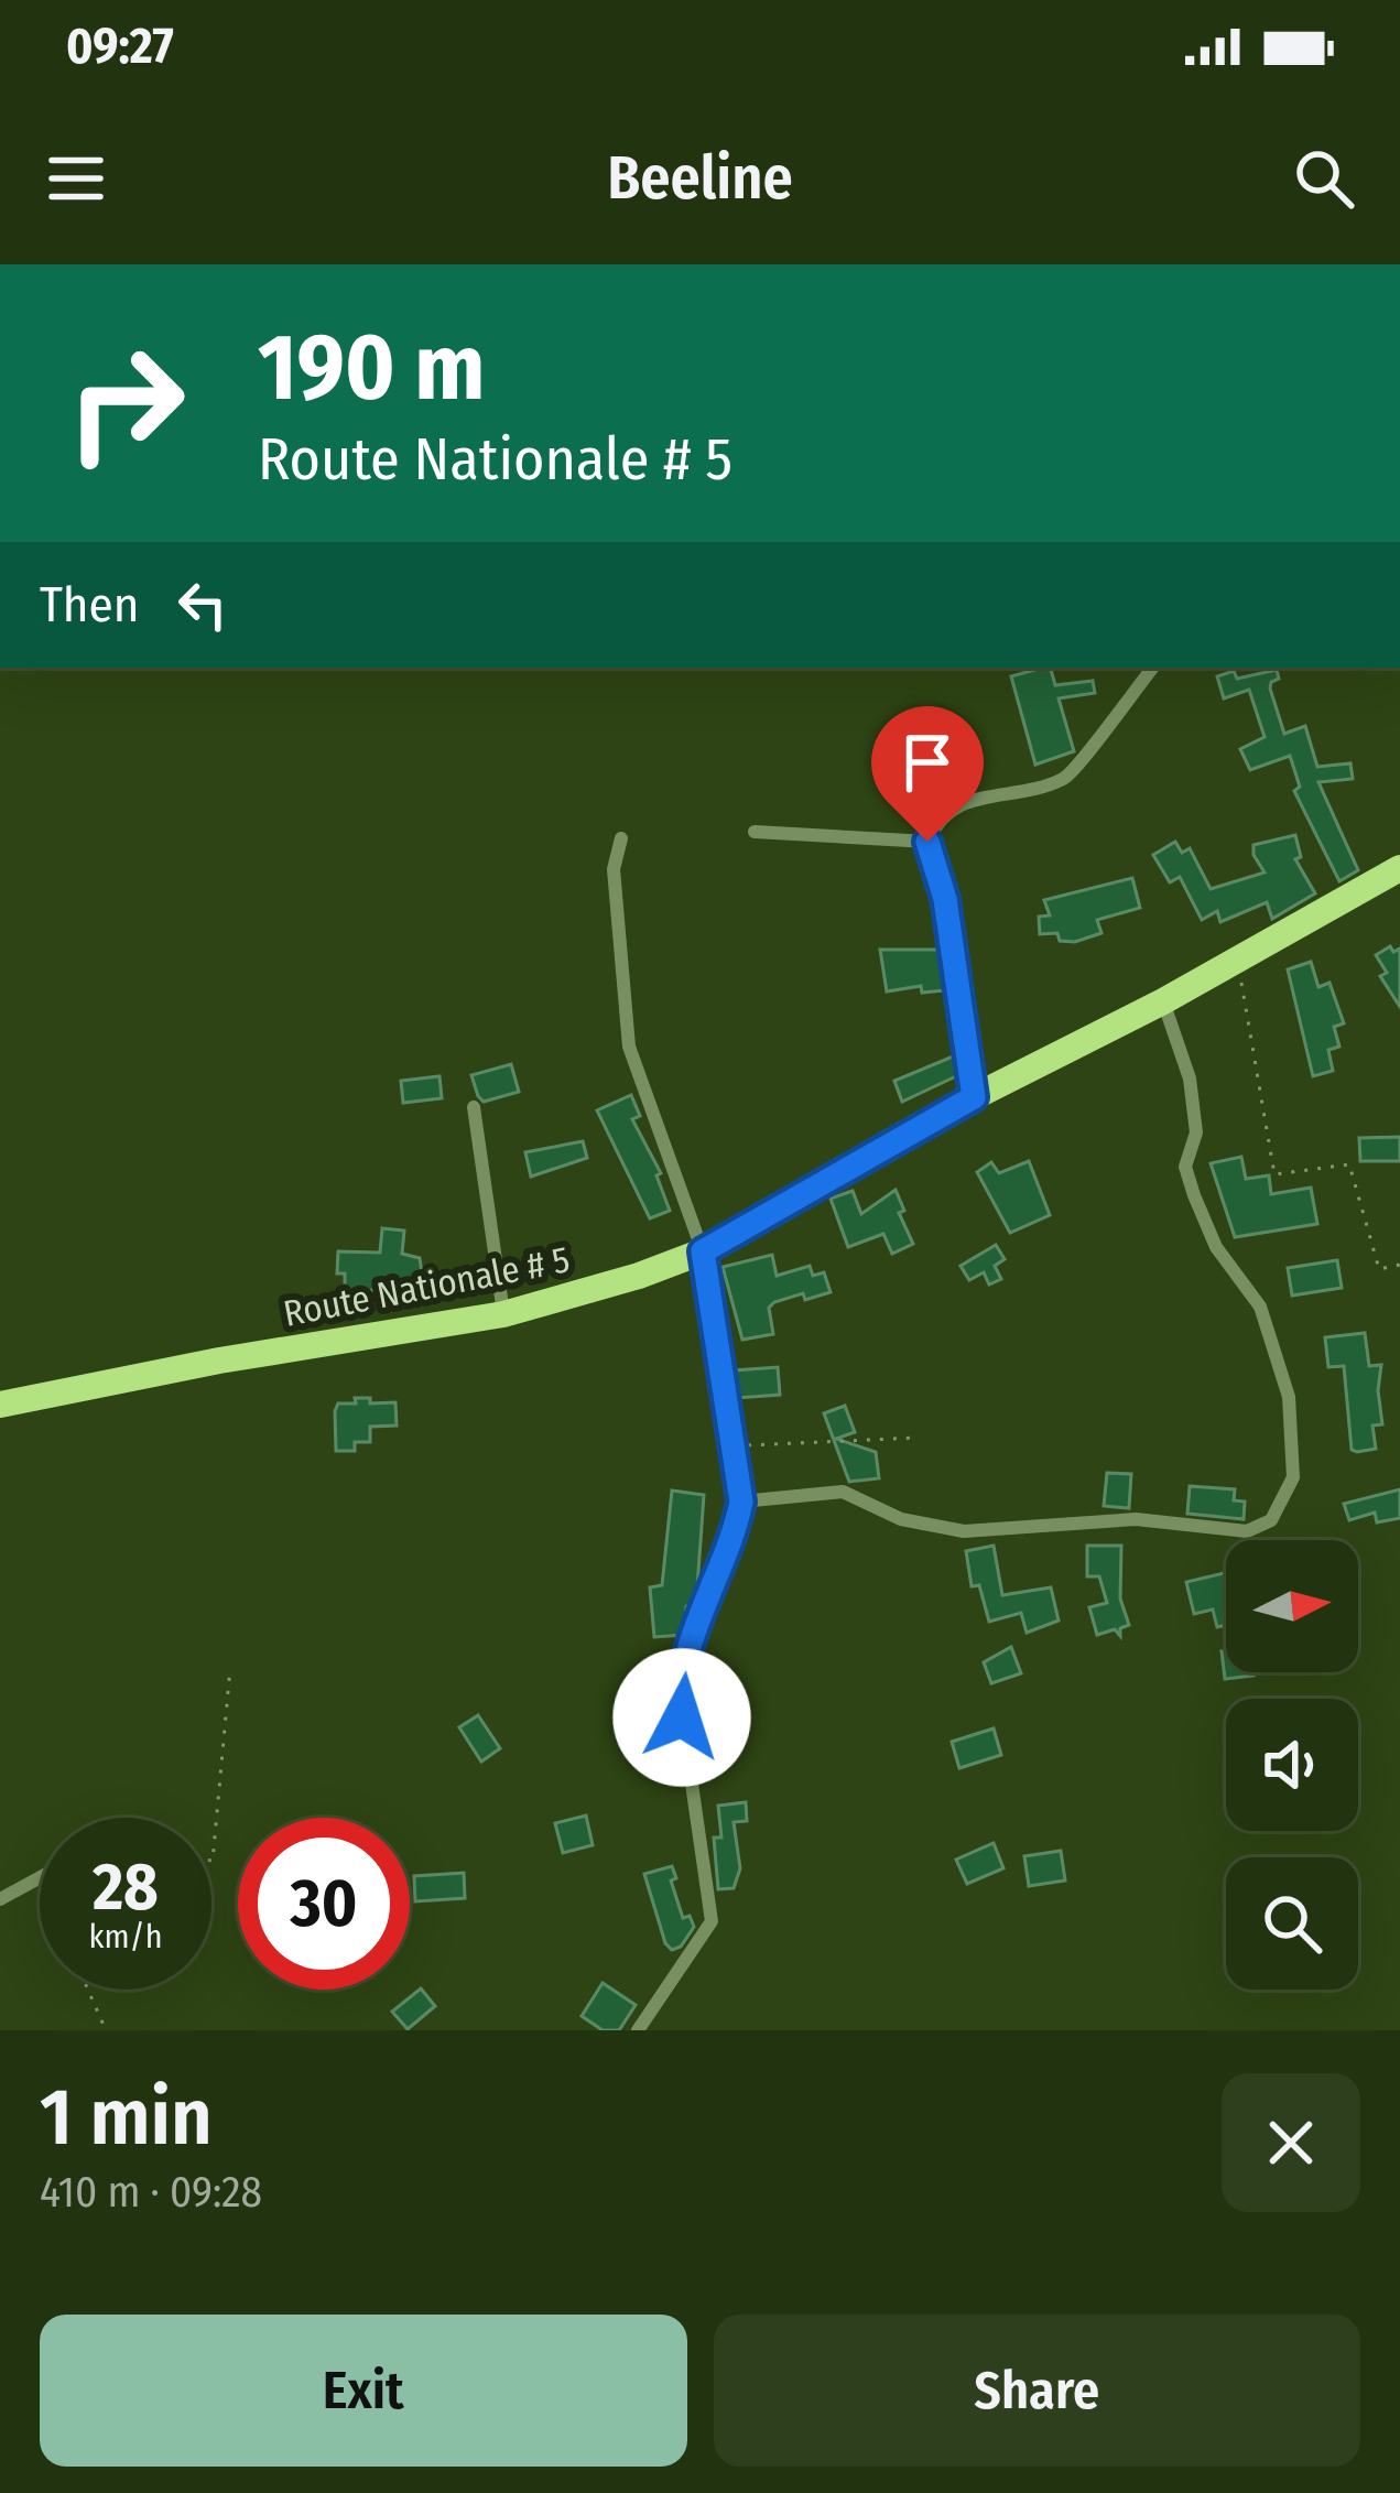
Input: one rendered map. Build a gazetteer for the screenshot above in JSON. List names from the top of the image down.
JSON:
{
  "streets": {
    "main road": ["Route Nationale # 5"]
  },
  "north": "right",
  "page": {
    "status": "09:27",
    "header": "Beeline",
    "turn": ["190 m", "Route Nationale # 5"],
    "then": "Then",
    "speed": "28 km/h",
    "limit": "30",
    "heading": ["1 min", "410 m · 09:28"],
    "buttons": ["Exit", "Share"]
  }
}
